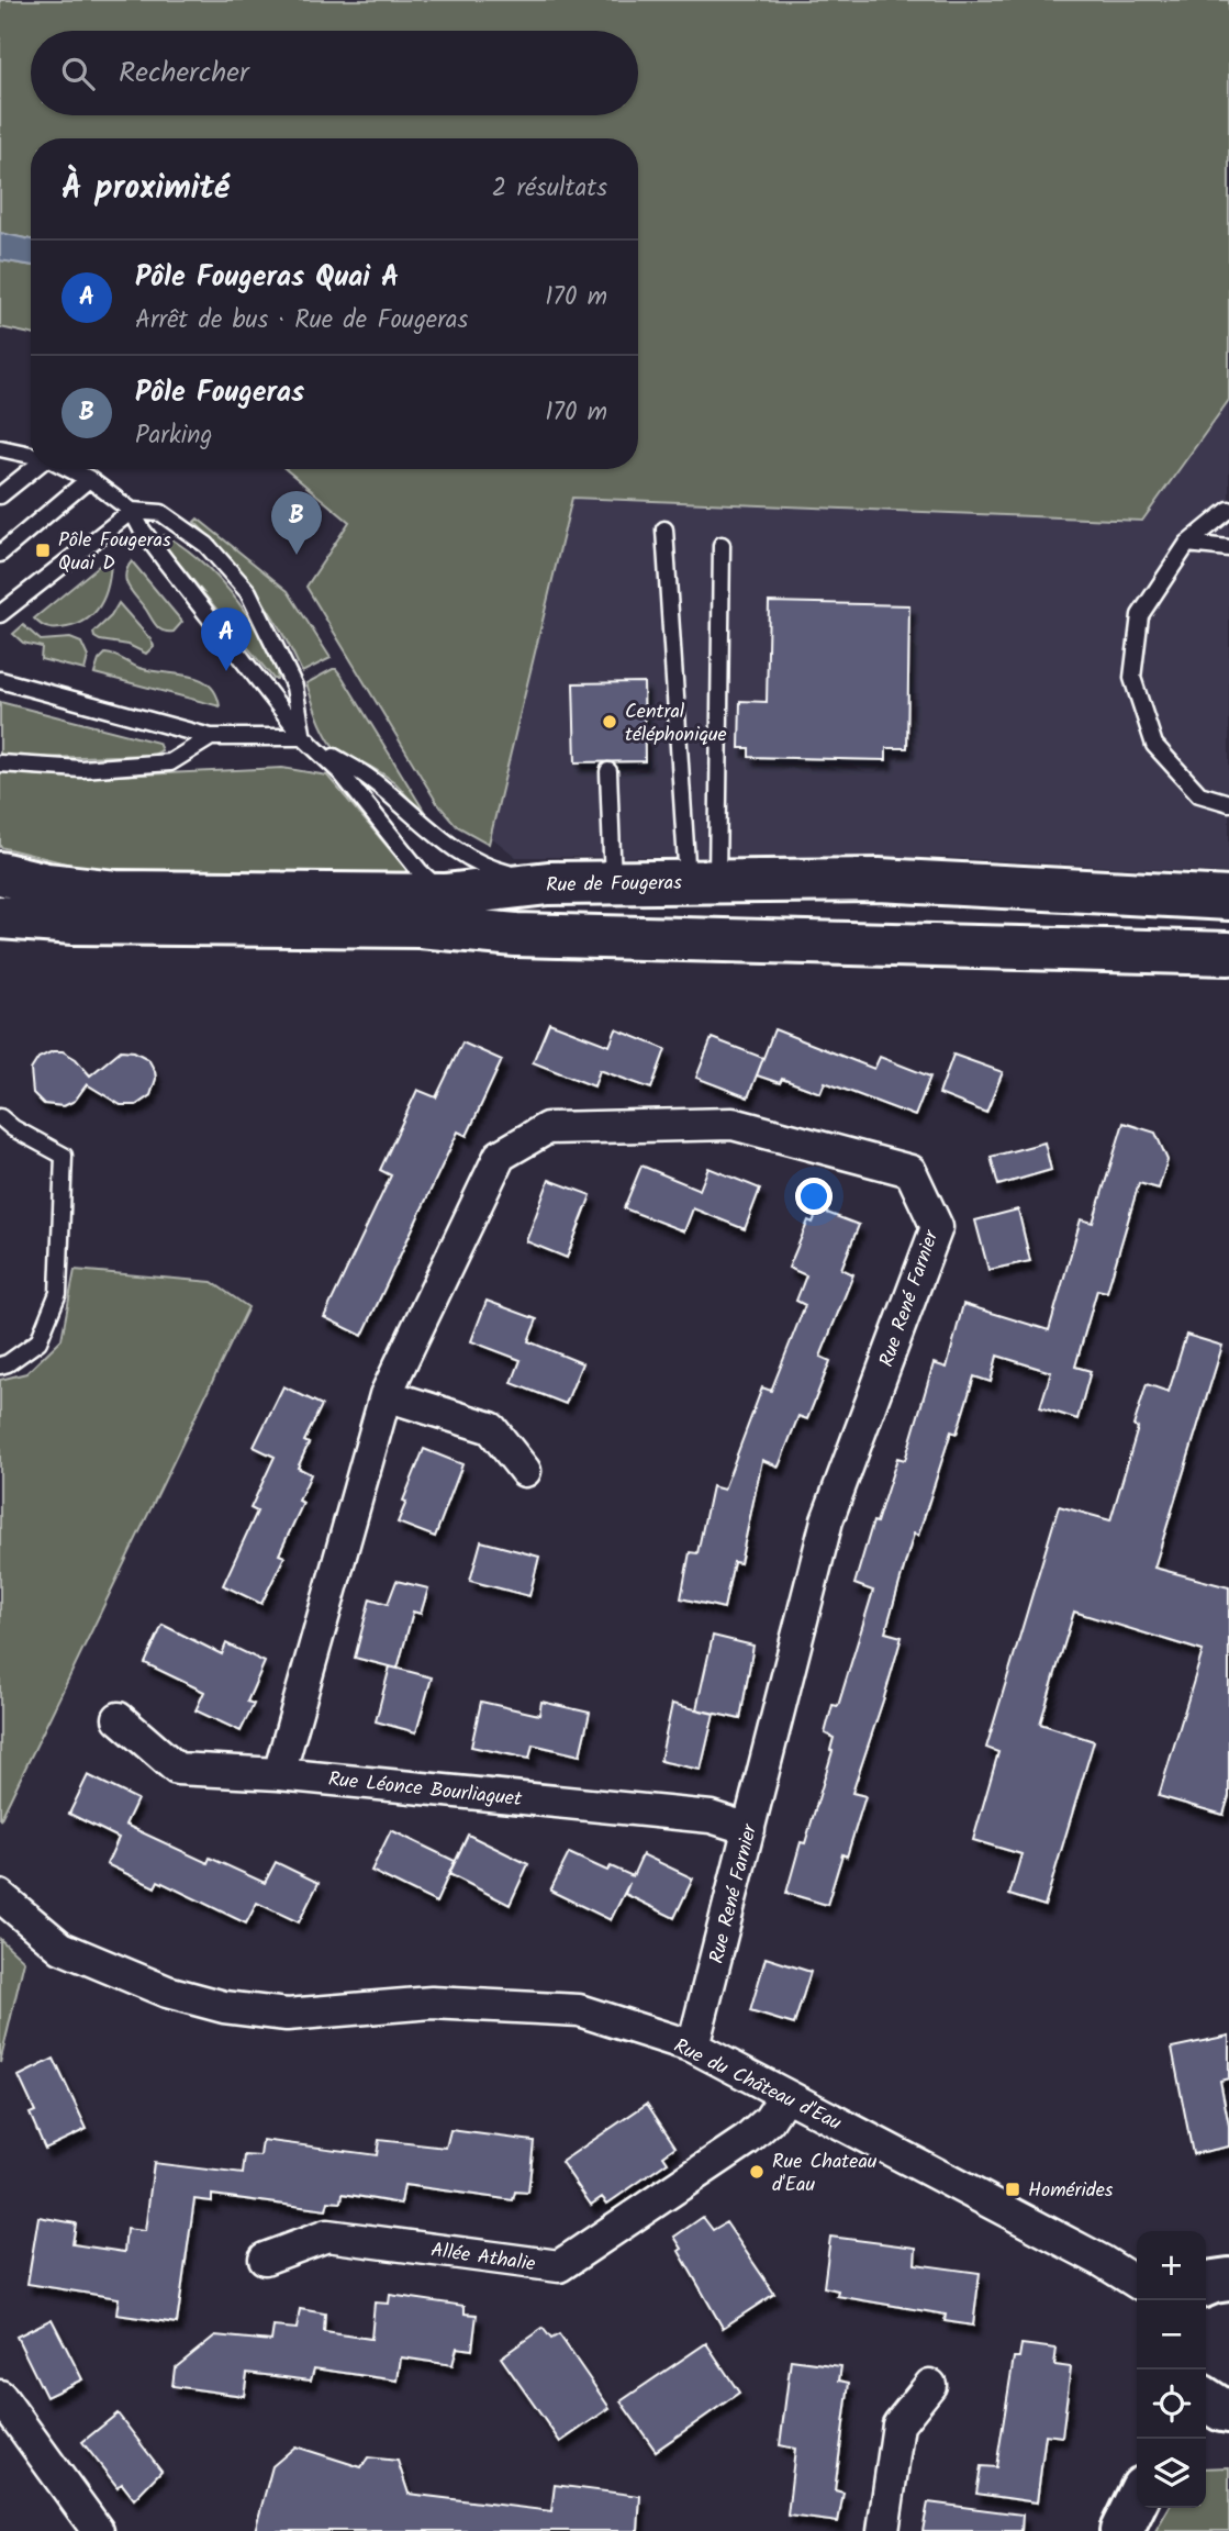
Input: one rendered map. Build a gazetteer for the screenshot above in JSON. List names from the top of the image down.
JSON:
{
  "streets": {
    "main road": ["Rue de Fougeras"],
    "street": [
      "Rue René Farnier",
      "Rue Léonce Bourliaguet",
      "Rue du Château d'Eau",
      "Allée Athalie"
    ]
  },
  "crossings": [
    ["Rue René Farnier", "Rue Léonce Bourliaguet"],
    ["Rue René Farnier", "Rue du Château d'Eau"],
    ["Rue du Château d'Eau", "Allée Athalie"]
  ],
  "places": {
    "transit": ["Pôle Fougeras Quai D", "Homérides"],
    "other": ["Central téléphonique", "Rue Chateau d'Eau"]
  },
  "page": {
    "search": "Rechercher",
    "heading": ["À proximité", "2 résultats"],
    "list": [
      {
        "mark": "A",
        "name": "Pôle Fougeras Quai A",
        "note": "Arrêt de bus · Rue de Fougeras",
        "value": "170 m"
      },
      {
        "mark": "B",
        "name": "Pôle Fougeras",
        "note": "Parking",
        "value": "170 m"
      }
    ],
    "pins": ["B", "A"],
    "map_buttons": ["+", "−"]
  }
}
